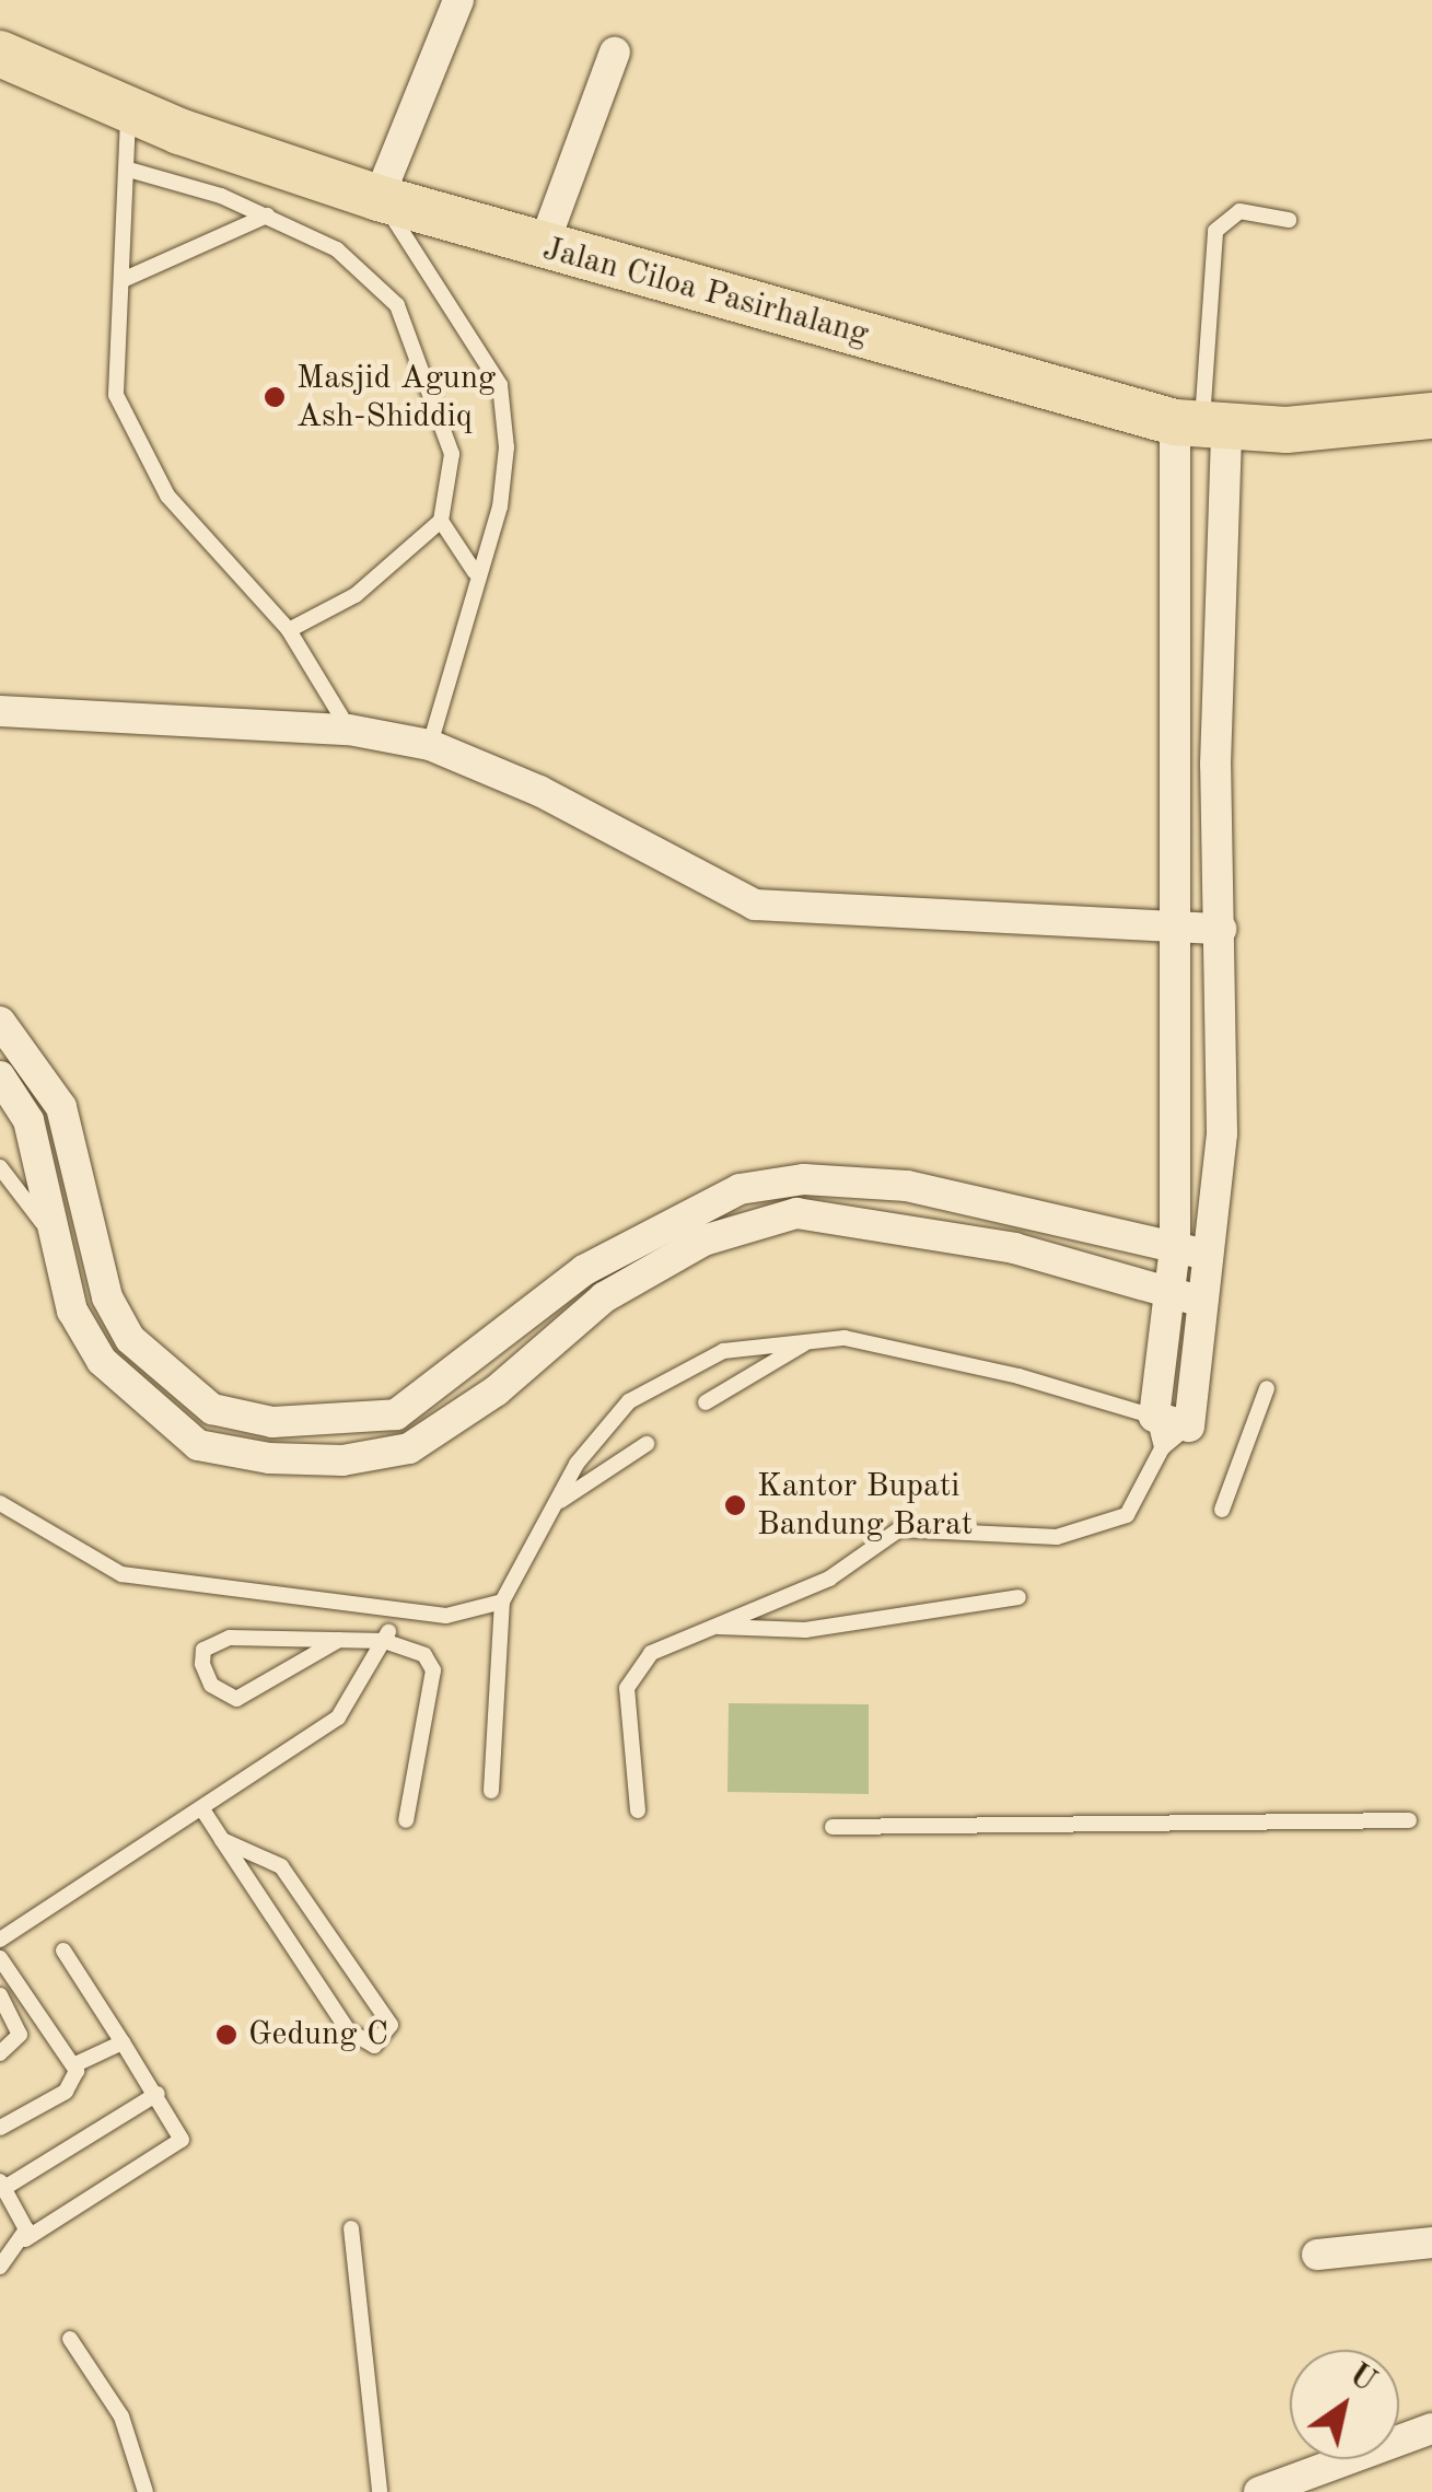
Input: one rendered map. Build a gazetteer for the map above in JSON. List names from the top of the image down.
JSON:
{
  "streets": {
    "main road": ["Jalan Ciloa Pasirhalang"]
  },
  "places": ["Masjid Agung Ash-Shiddiq", "Kantor Bupati Bandung Barat", "Gedung C"],
  "north": "top right"
}
